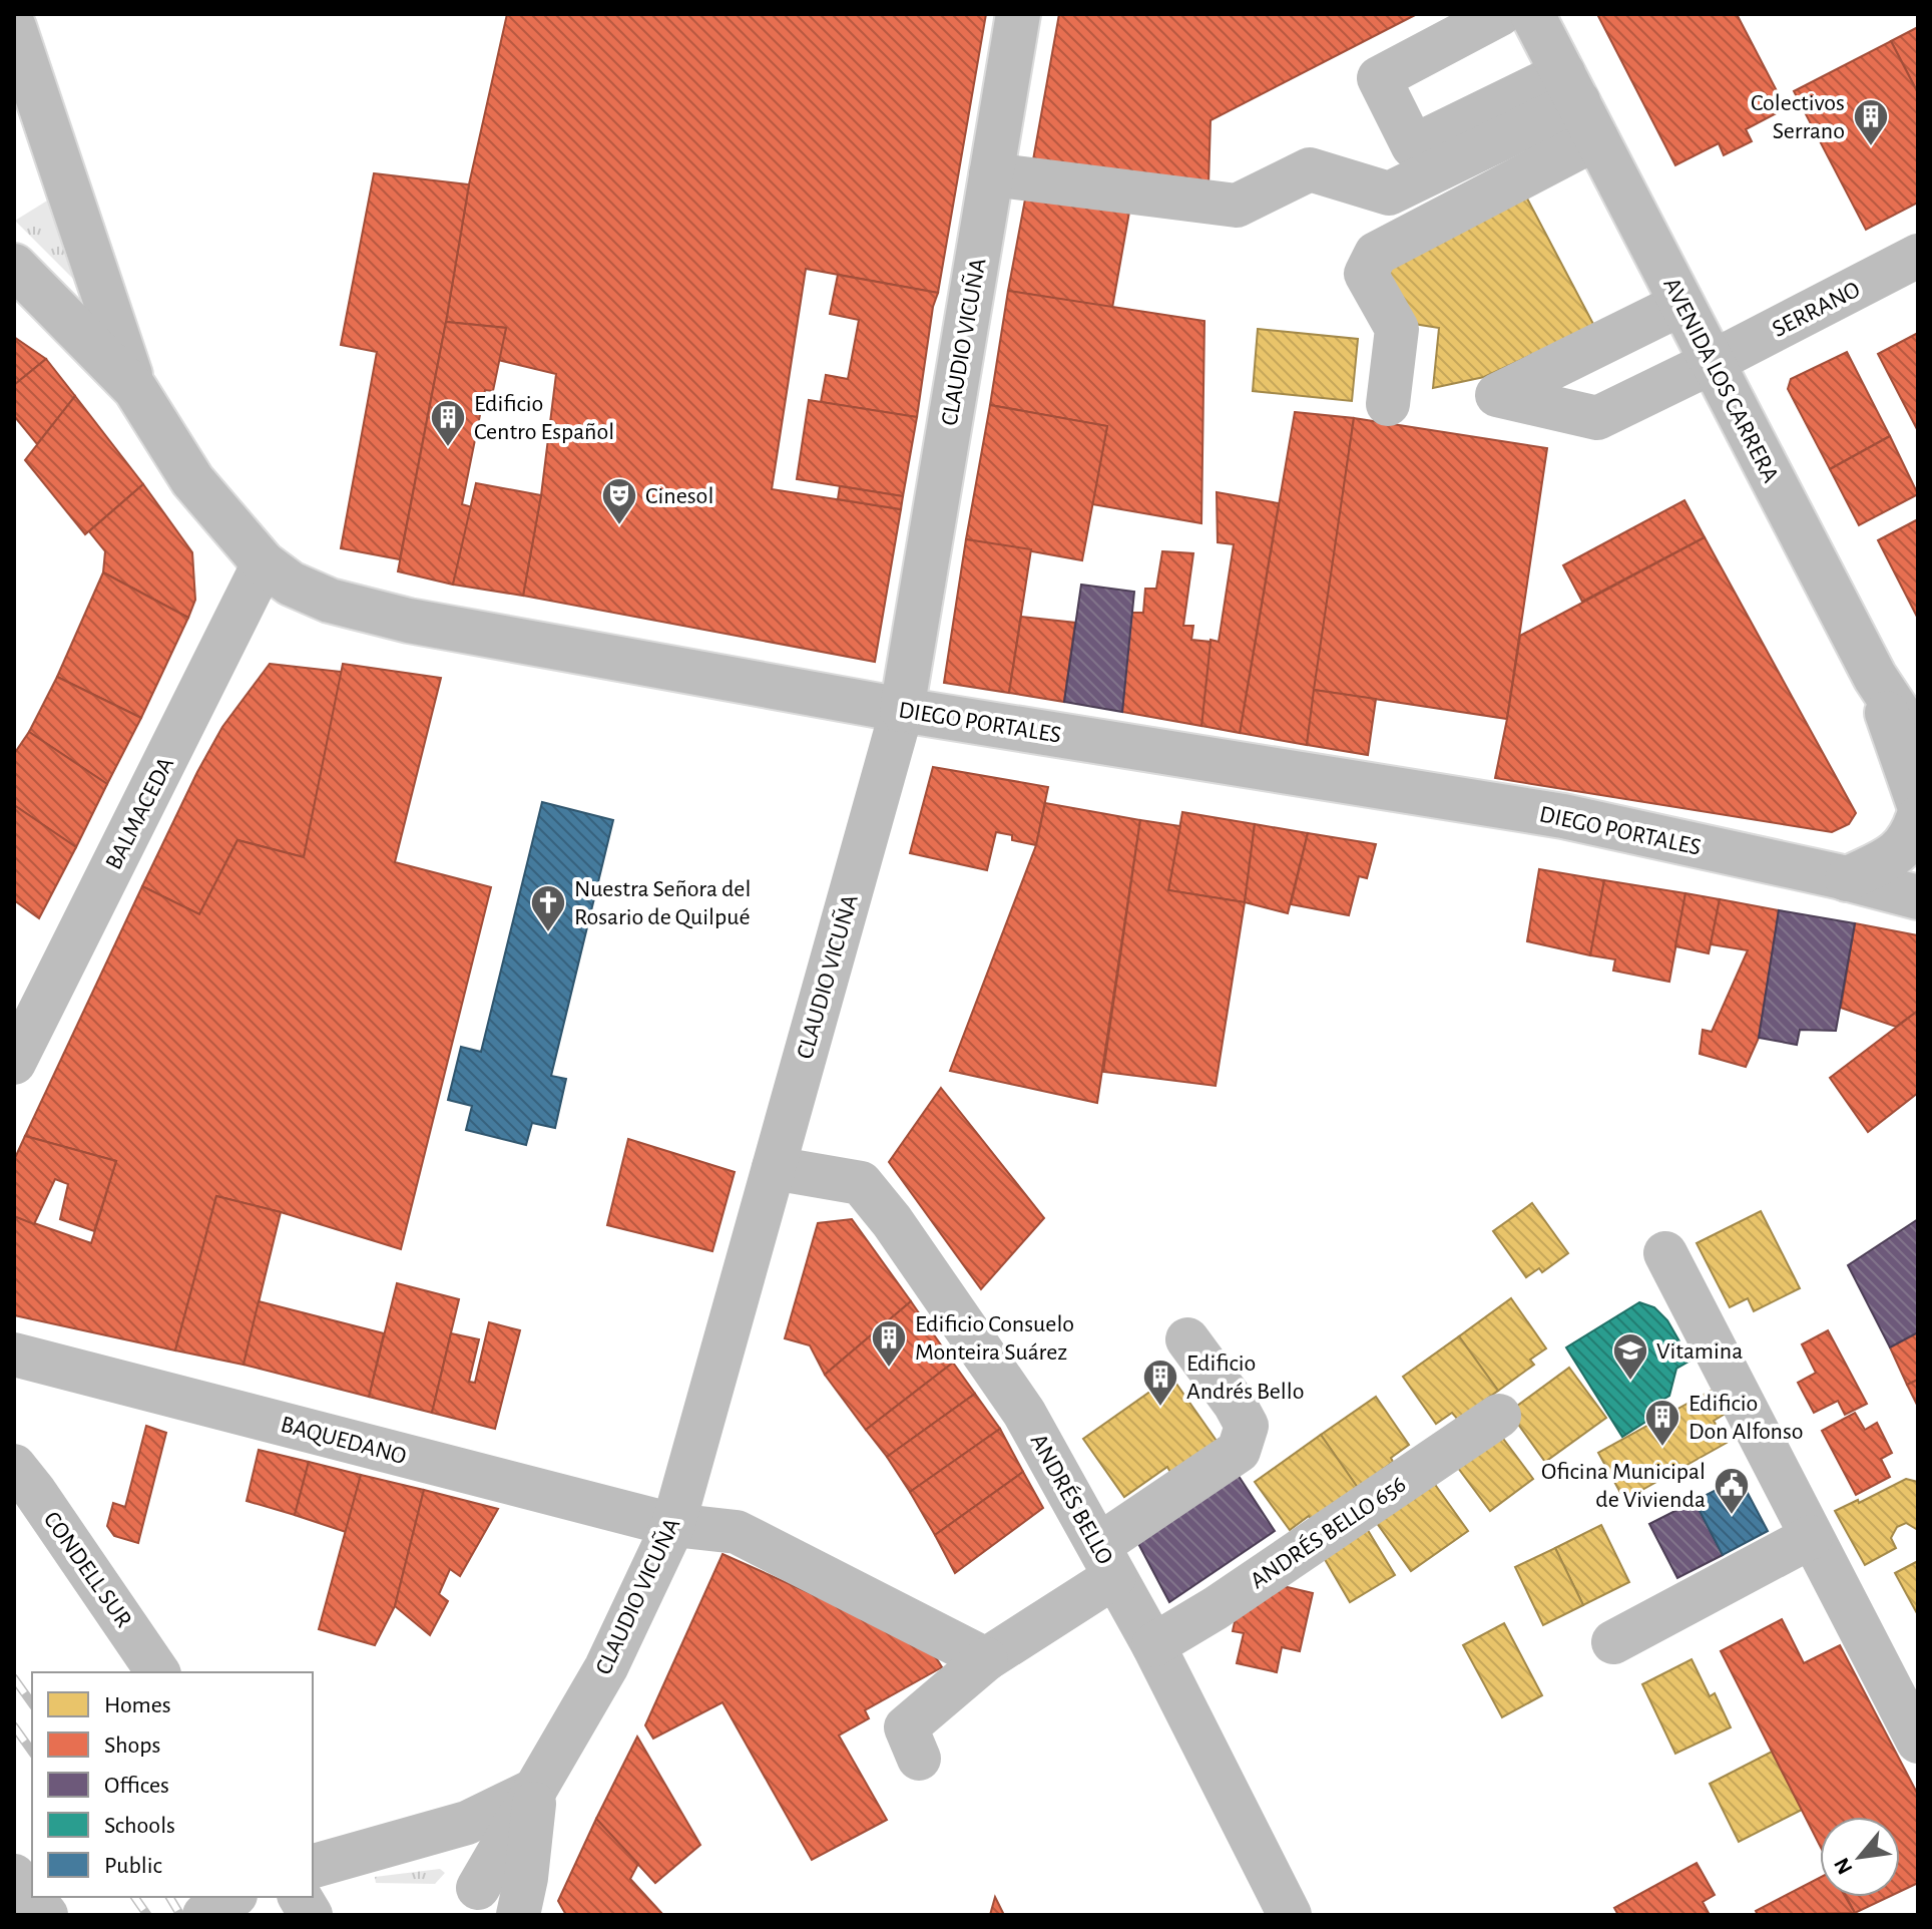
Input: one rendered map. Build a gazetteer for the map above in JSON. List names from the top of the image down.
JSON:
{
  "streets": {
    "street": [
      "SERRANO",
      "CLAUDIO VICUÑA",
      "AVENIDA LOS CARRERA",
      "DIEGO PORTALES",
      "BALMACEDA",
      "BAQUEDANO",
      "ANDRÉS BELLO",
      "ANDRÉS BELLO 656",
      "CONDELL SUR"
    ]
  },
  "crossings": [
    ["SERRANO", "AVENIDA LOS CARRERA"],
    ["CLAUDIO VICUÑA", "DIEGO PORTALES"],
    ["CLAUDIO VICUÑA", "BAQUEDANO"],
    ["CLAUDIO VICUÑA", "ANDRÉS BELLO"],
    ["DIEGO PORTALES", "BALMACEDA"],
    ["ANDRÉS BELLO", "ANDRÉS BELLO 656"]
  ],
  "places": {
    "building": [
      "Colectivos Serrano",
      "Edificio Centro Español",
      "Edificio Consuelo Monteira Suárez",
      "Edificio Andrés Bello",
      "Edificio Don Alfonso"
    ],
    "theatre": ["Cinesol"],
    "church": ["Nuestra Señora del Rosario de Quilpué"],
    "school or university": ["Vitamina"],
    "public building": ["Oficina Municipal de Vivienda"]
  },
  "legend": [
    "Homes",
    "Shops",
    "Offices",
    "Schools",
    "Public"
  ],
  "north": "bottom left"
}
